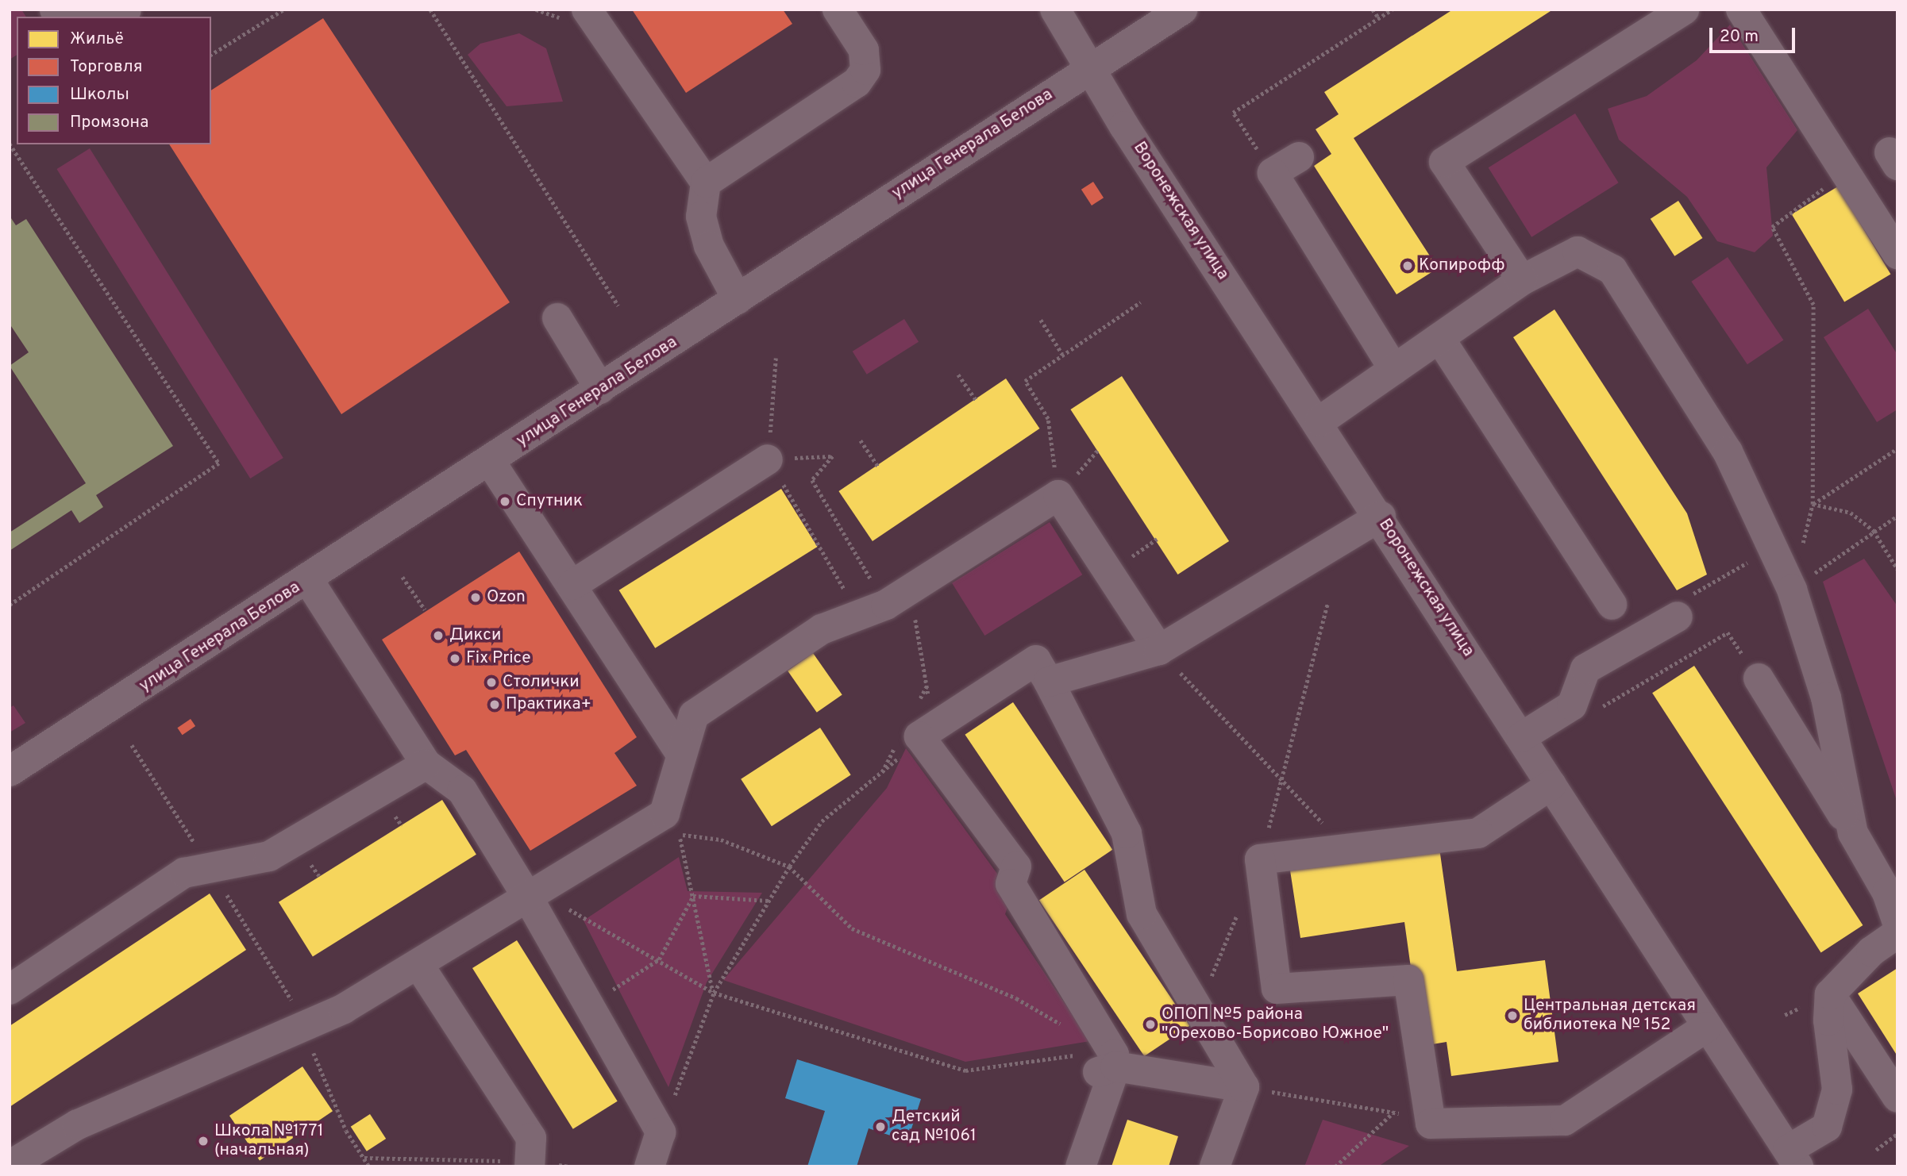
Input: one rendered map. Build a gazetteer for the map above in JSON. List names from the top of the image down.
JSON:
{
  "streets": {
    "street": ["улица Генерала Белова", "Воронежская улица"]
  },
  "crossings": [
    ["улица Генерала Белова", "Воронежская улица"]
  ],
  "places": [
    "Копирофф",
    "Спутник",
    "Ozon",
    "Дикси",
    "Fix Price",
    "Столички",
    "Практика+",
    "Центральная детская библиотека № 152",
    "ОПОП №5 района \"Орехово-Борисово Южное\"",
    "Детский сад №1061",
    "Школа №1771 (начальная)"
  ],
  "legend": [
    "Жильё",
    "Торговля",
    "Школы",
    "Промзона"
  ],
  "scale_bar": "20 m"
}
